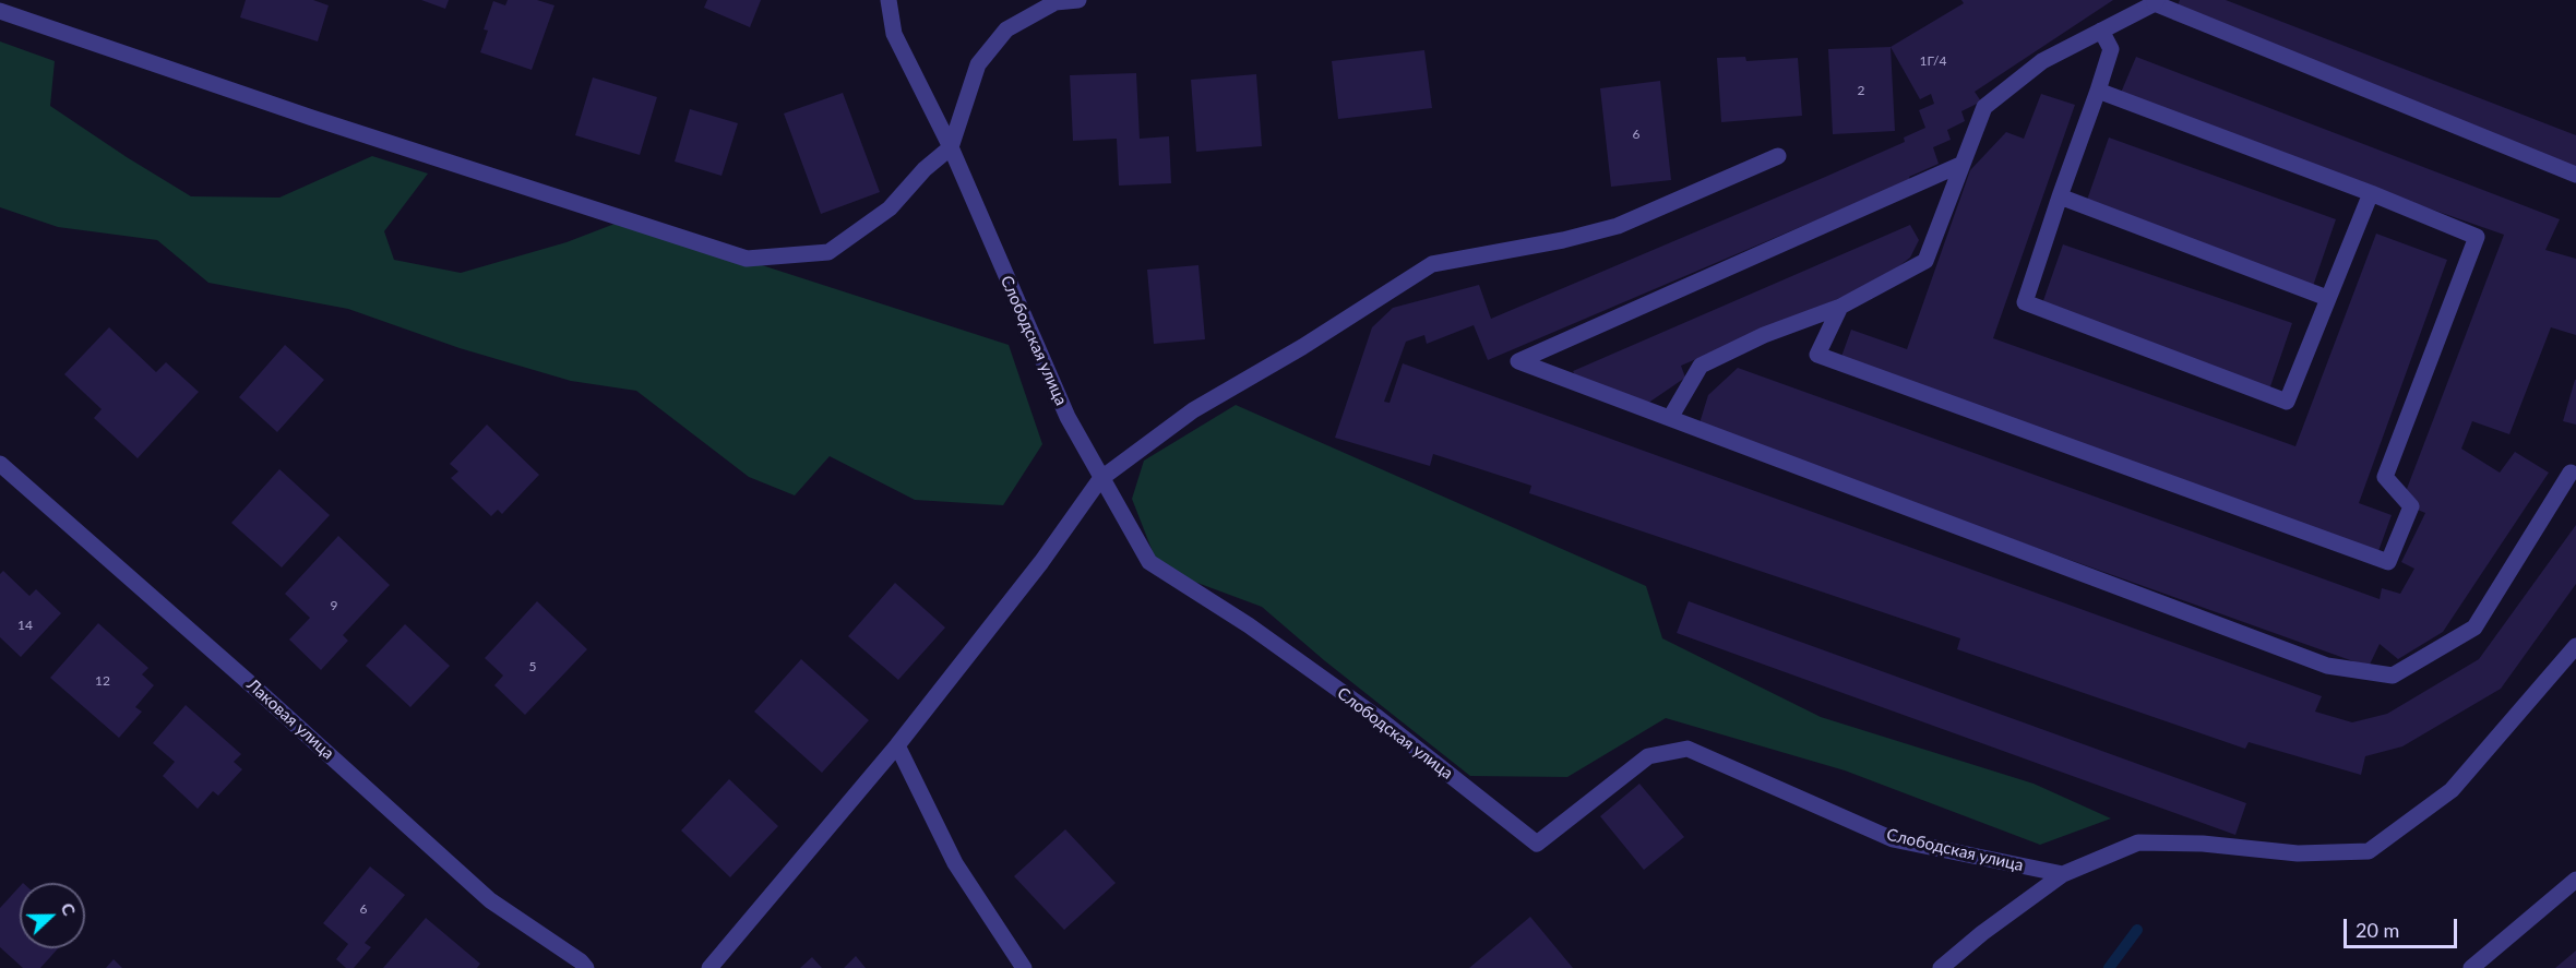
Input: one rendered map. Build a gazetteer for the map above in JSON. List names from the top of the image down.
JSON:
{
  "streets": {
    "street": ["Слободская улица", "Лаковая улица"]
  },
  "house_numbers": [
    "1Г/4",
    "2",
    "6",
    "9",
    "14",
    "5",
    "12",
    "6"
  ],
  "scale_bar": "20 m",
  "north": "right"
}
